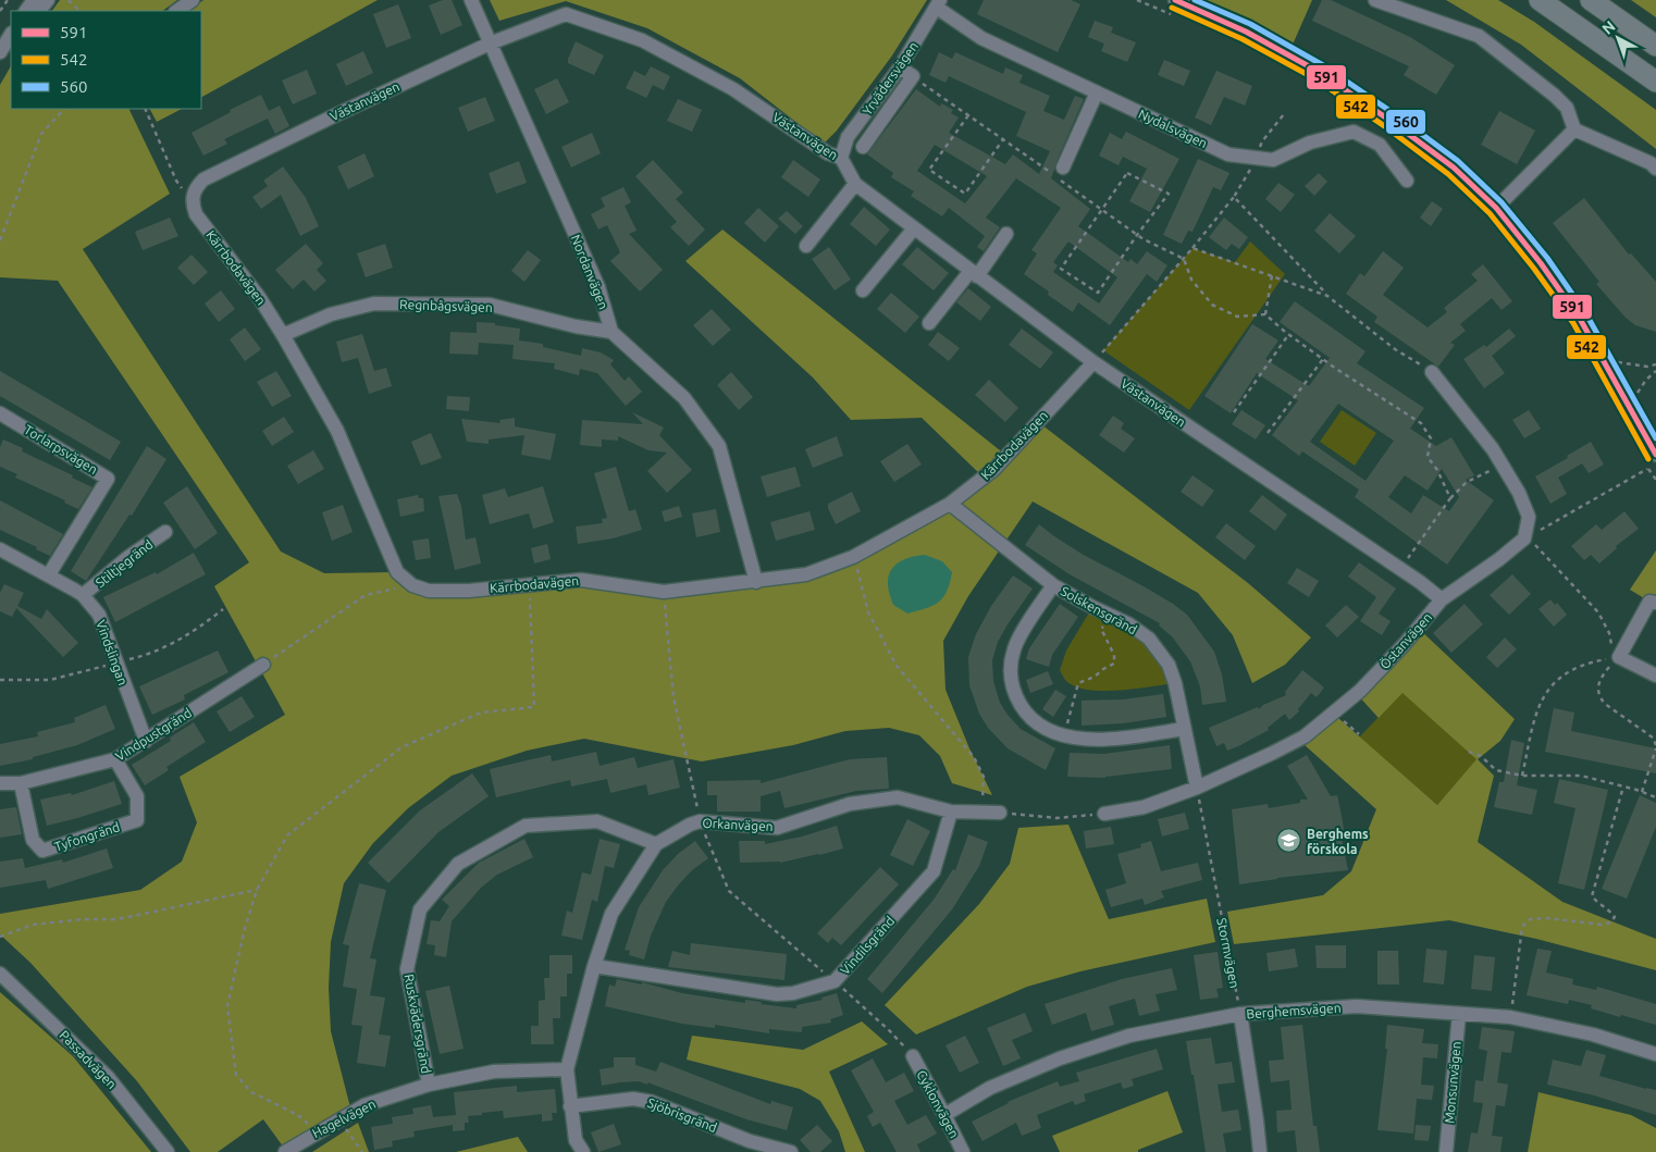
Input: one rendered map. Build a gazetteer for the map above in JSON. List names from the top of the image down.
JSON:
{
  "streets": {
    "street": [
      "Yrvädersvägen",
      "Västanvägen",
      "Nydalsvägen",
      "Kärrbodavägen",
      "Nordanvägen",
      "Regnbågsvägen",
      "Torlarpsvägen",
      "Stiltjegränd",
      "Solskensgränd",
      "Östanvägen",
      "Vindslingan",
      "Vindpustgränd",
      "Orkanvägen",
      "Tyfongränd",
      "Vindilsgränd",
      "Berghemsvägen",
      "Ruskvädersgränd",
      "Passadvägen",
      "Monsunvägen",
      "Cyklonvägen",
      "Sjöbrisgränd",
      "Hagelvägen"
    ],
    "path": ["Stormvägen"]
  },
  "crossings": [
    ["Yrvädersvägen", "Västanvägen"],
    ["Yrvädersvägen", "Nydalsvägen"],
    ["Västanvägen", "Kärrbodavägen"],
    ["Västanvägen", "Nordanvägen"],
    ["Västanvägen", "Östanvägen"],
    ["Kärrbodavägen", "Regnbågsvägen"],
    ["Kärrbodavägen", "Solskensgränd"],
    ["Nordanvägen", "Regnbågsvägen"],
    ["Torlarpsvägen", "Vindslingan"],
    ["Stiltjegränd", "Vindslingan"],
    ["Solskensgränd", "Östanvägen"],
    ["Solskensgränd", "Stormvägen"],
    ["Östanvägen", "Stormvägen"],
    ["Vindslingan", "Vindpustgränd"],
    ["Vindpustgränd", "Tyfongränd"],
    ["Orkanvägen", "Vindilsgränd"],
    ["Orkanvägen", "Ruskvädersgränd"],
    ["Orkanvägen", "Hagelvägen"],
    ["Stormvägen", "Berghemsvägen"],
    ["Berghemsvägen", "Monsunvägen"],
    ["Berghemsvägen", "Cyklonvägen"],
    ["Ruskvädersgränd", "Hagelvägen"]
  ],
  "places": {
    "school or university": ["Berghems förskola"]
  },
  "lines": ["transit line 591", "transit line 560", "transit line 542"],
  "legend": ["591", "542", "560"],
  "north": "top left"
}
